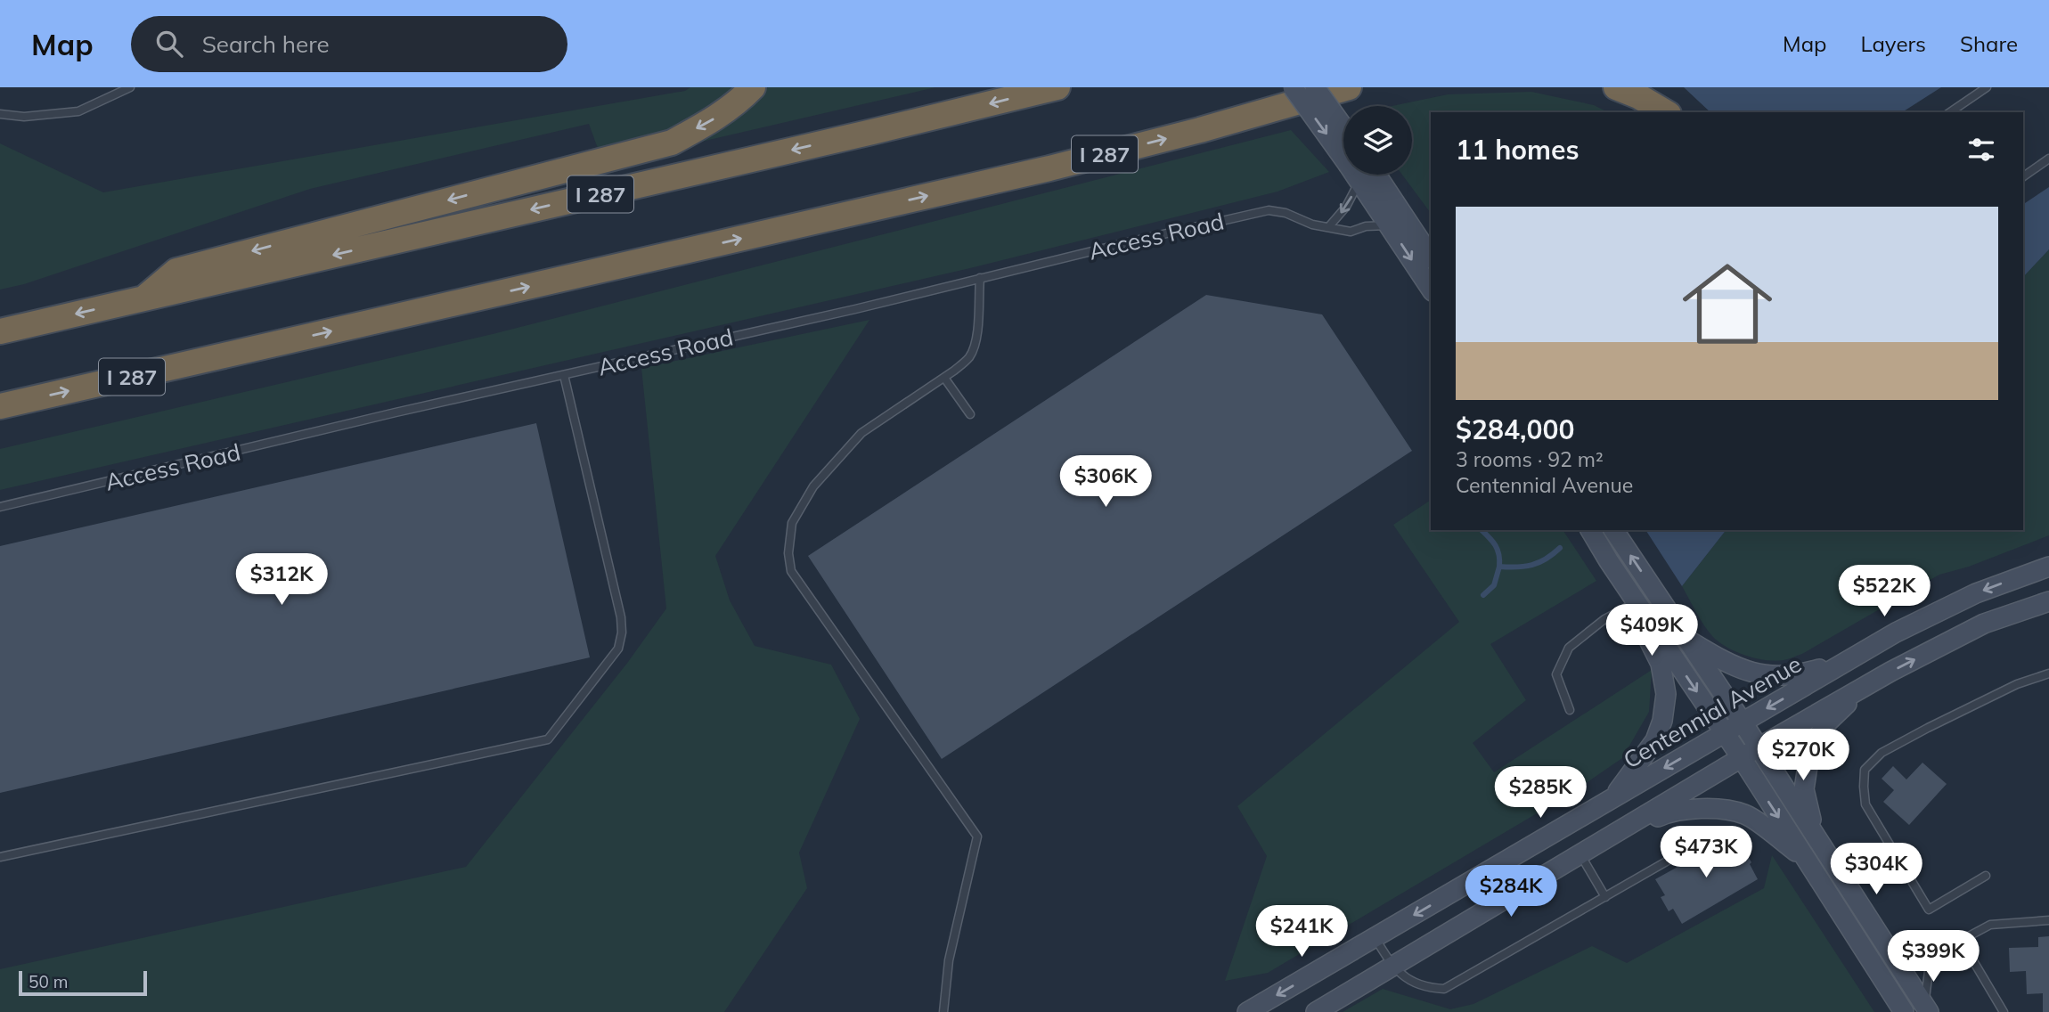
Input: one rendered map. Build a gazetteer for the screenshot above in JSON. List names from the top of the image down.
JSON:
{
  "streets": {
    "highway": ["I 287"],
    "main road": ["Centennial Avenue"],
    "lane": ["Access Road"]
  },
  "scale_bar": "50 m",
  "page": {
    "header": "Map",
    "search": "Search here",
    "nav": ["Map", "Layers", "Share"],
    "heading": "11 homes",
    "list": [
      {
        "name": "$284,000",
        "note": "3 rooms · 92 m² · Centennial Avenue"
      }
    ],
    "price": [
      "$306K",
      "$312K",
      "$522K",
      "$409K",
      "$270K",
      "$285K",
      "$473K",
      "$304K",
      "$284K",
      "$241K",
      "$399K"
    ],
    "scale": "50 m"
  }
}
